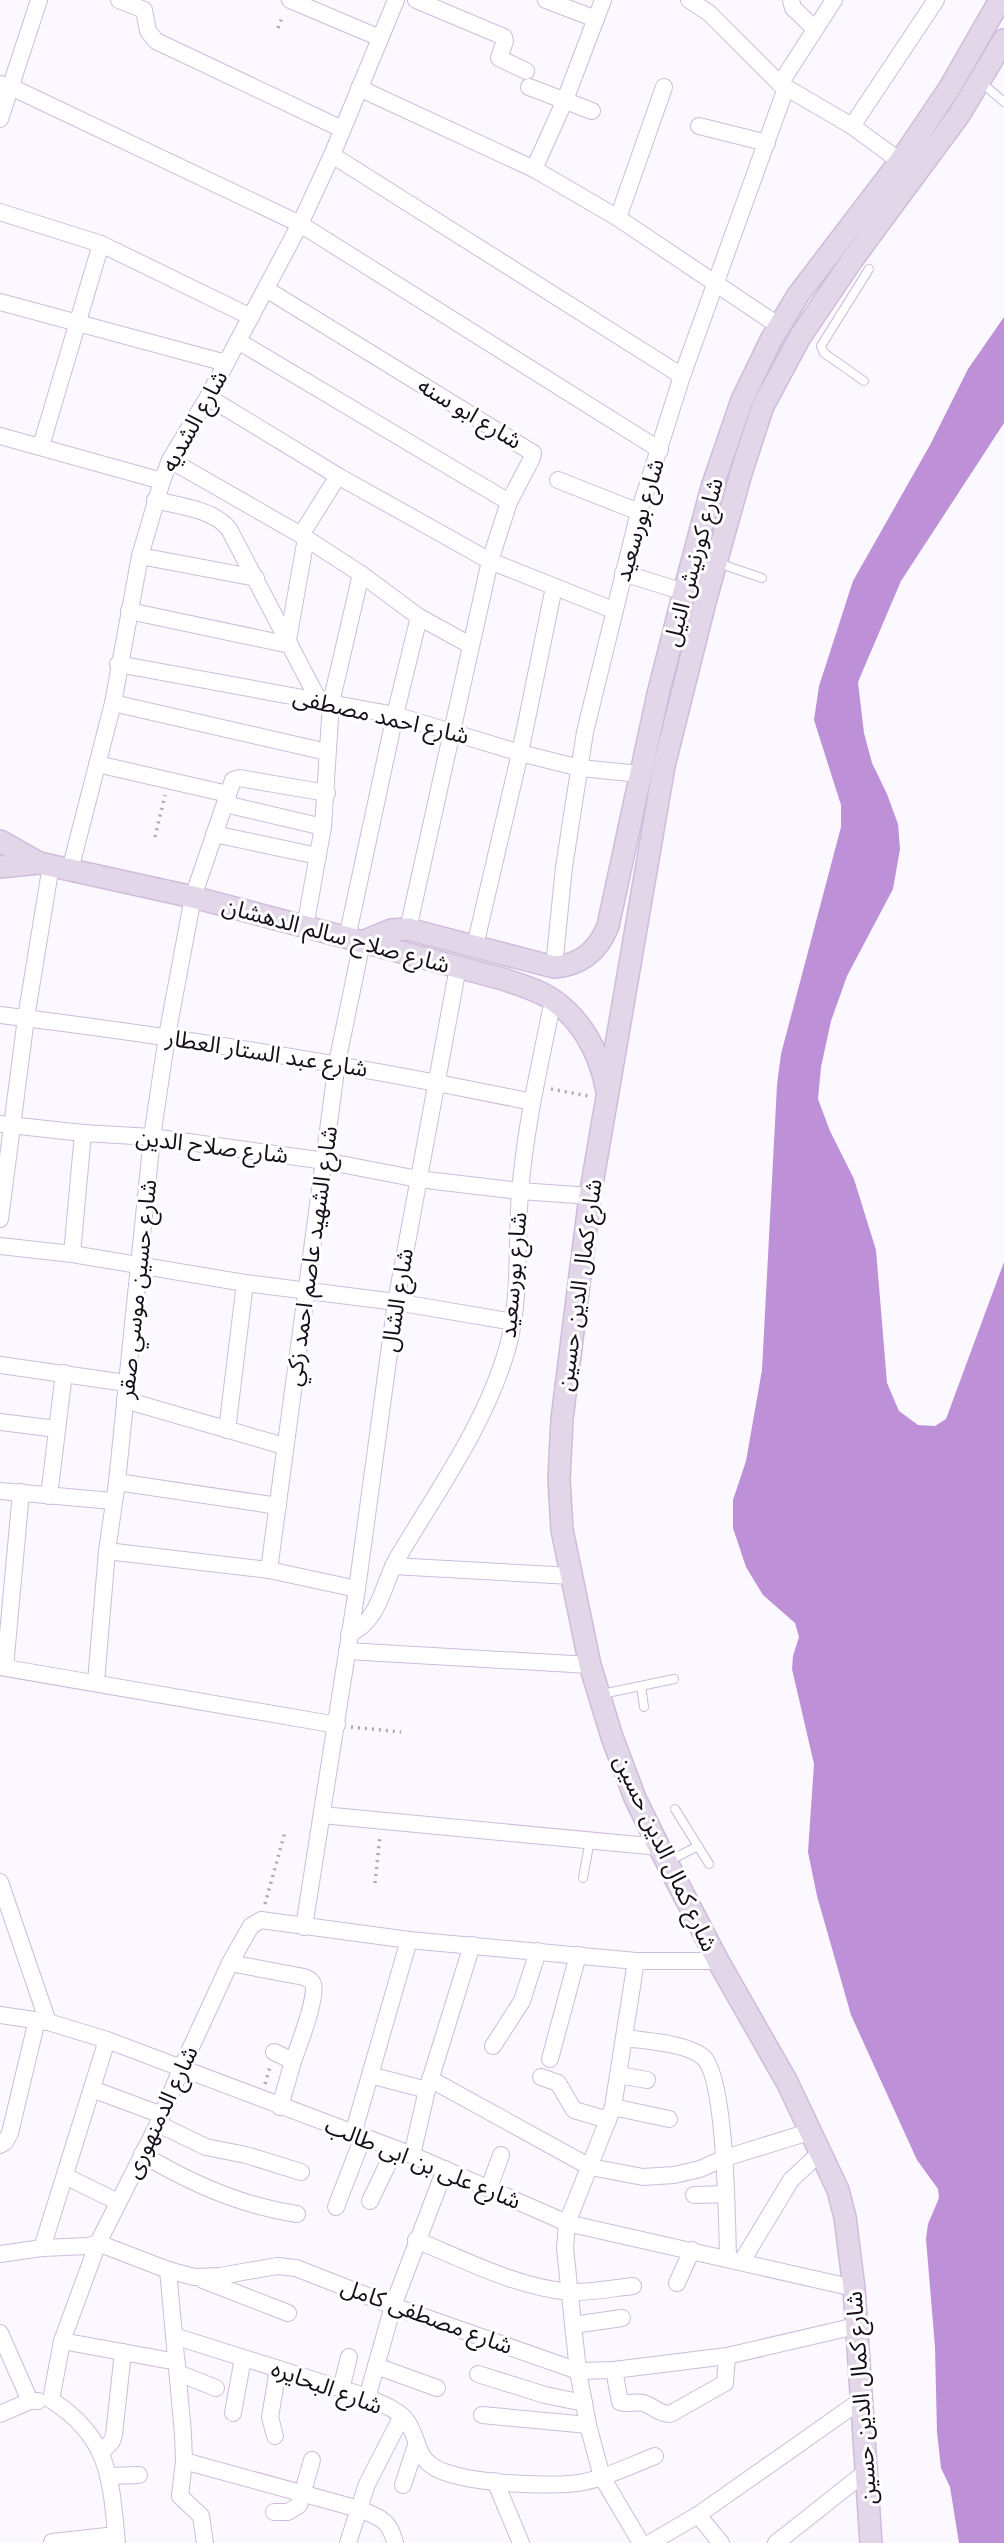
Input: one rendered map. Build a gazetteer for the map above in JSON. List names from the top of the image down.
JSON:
{
  "streets": {
    "main road": ["شارع كورنيش النيل", "شارع صلاح سالم الدهشان", "شارع كمال الدين حسين"],
    "street": [
      "شارع ابو سنه",
      "شارع الشديه",
      "شارع بورسعيد",
      "شارع احمد مصطفى",
      "شارع عبد الستار العطار",
      "شارع صلاح الدين",
      "شارع الشهيد عاصم احمد زكي",
      "شارع حسين موسي صقر",
      "شارع الشال",
      "شارع الدمنهورى",
      "شارع على بن ابى طالب",
      "شارع مصطفى كامل",
      "شارع البحايره"
    ]
  },
  "crossings": [
    ["شارع ابو سنه", "شارع الشديه"],
    ["شارع ابو سنه", "شارع احمد مصطفى"],
    ["شارع الشديه", "شارع احمد مصطفى"],
    ["شارع الشديه", "شارع صلاح سالم الدهشان"],
    ["شارع الشديه", "شارع عبد الستار العطار"],
    ["شارع الشديه", "شارع صلاح الدين"],
    ["شارع بورسعيد", "شارع كورنيش النيل"],
    ["شارع بورسعيد", "شارع احمد مصطفى"],
    ["شارع بورسعيد", "شارع صلاح سالم الدهشان"],
    ["شارع بورسعيد", "شارع عبد الستار العطار"],
    ["شارع بورسعيد", "شارع صلاح الدين"],
    ["شارع بورسعيد", "شارع الشال"],
    ["شارع كورنيش النيل", "شارع احمد مصطفى"],
    ["شارع كورنيش النيل", "شارع صلاح سالم الدهشان"],
    ["شارع كورنيش النيل", "شارع كمال الدين حسين"],
    ["شارع احمد مصطفى", "شارع الشهيد عاصم احمد زكي"],
    ["شارع صلاح سالم الدهشان", "شارع الشهيد عاصم احمد زكي"],
    ["شارع صلاح سالم الدهشان", "شارع كمال الدين حسين"],
    ["شارع صلاح سالم الدهشان", "شارع حسين موسي صقر"],
    ["شارع صلاح سالم الدهشان", "شارع الشال"],
    ["شارع عبد الستار العطار", "شارع الشهيد عاصم احمد زكي"],
    ["شارع عبد الستار العطار", "شارع حسين موسي صقر"],
    ["شارع عبد الستار العطار", "شارع الشال"],
    ["شارع صلاح الدين", "شارع الشهيد عاصم احمد زكي"],
    ["شارع صلاح الدين", "شارع كمال الدين حسين"],
    ["شارع صلاح الدين", "شارع حسين موسي صقر"],
    ["شارع صلاح الدين", "شارع الشال"],
    ["شارع كمال الدين حسين", "شارع على بن ابى طالب"],
    ["شارع كمال الدين حسين", "شارع مصطفى كامل"],
    ["شارع الدمنهورى", "شارع على بن ابى طالب"],
    ["شارع الدمنهورى", "شارع مصطفى كامل"]
  ]
}
